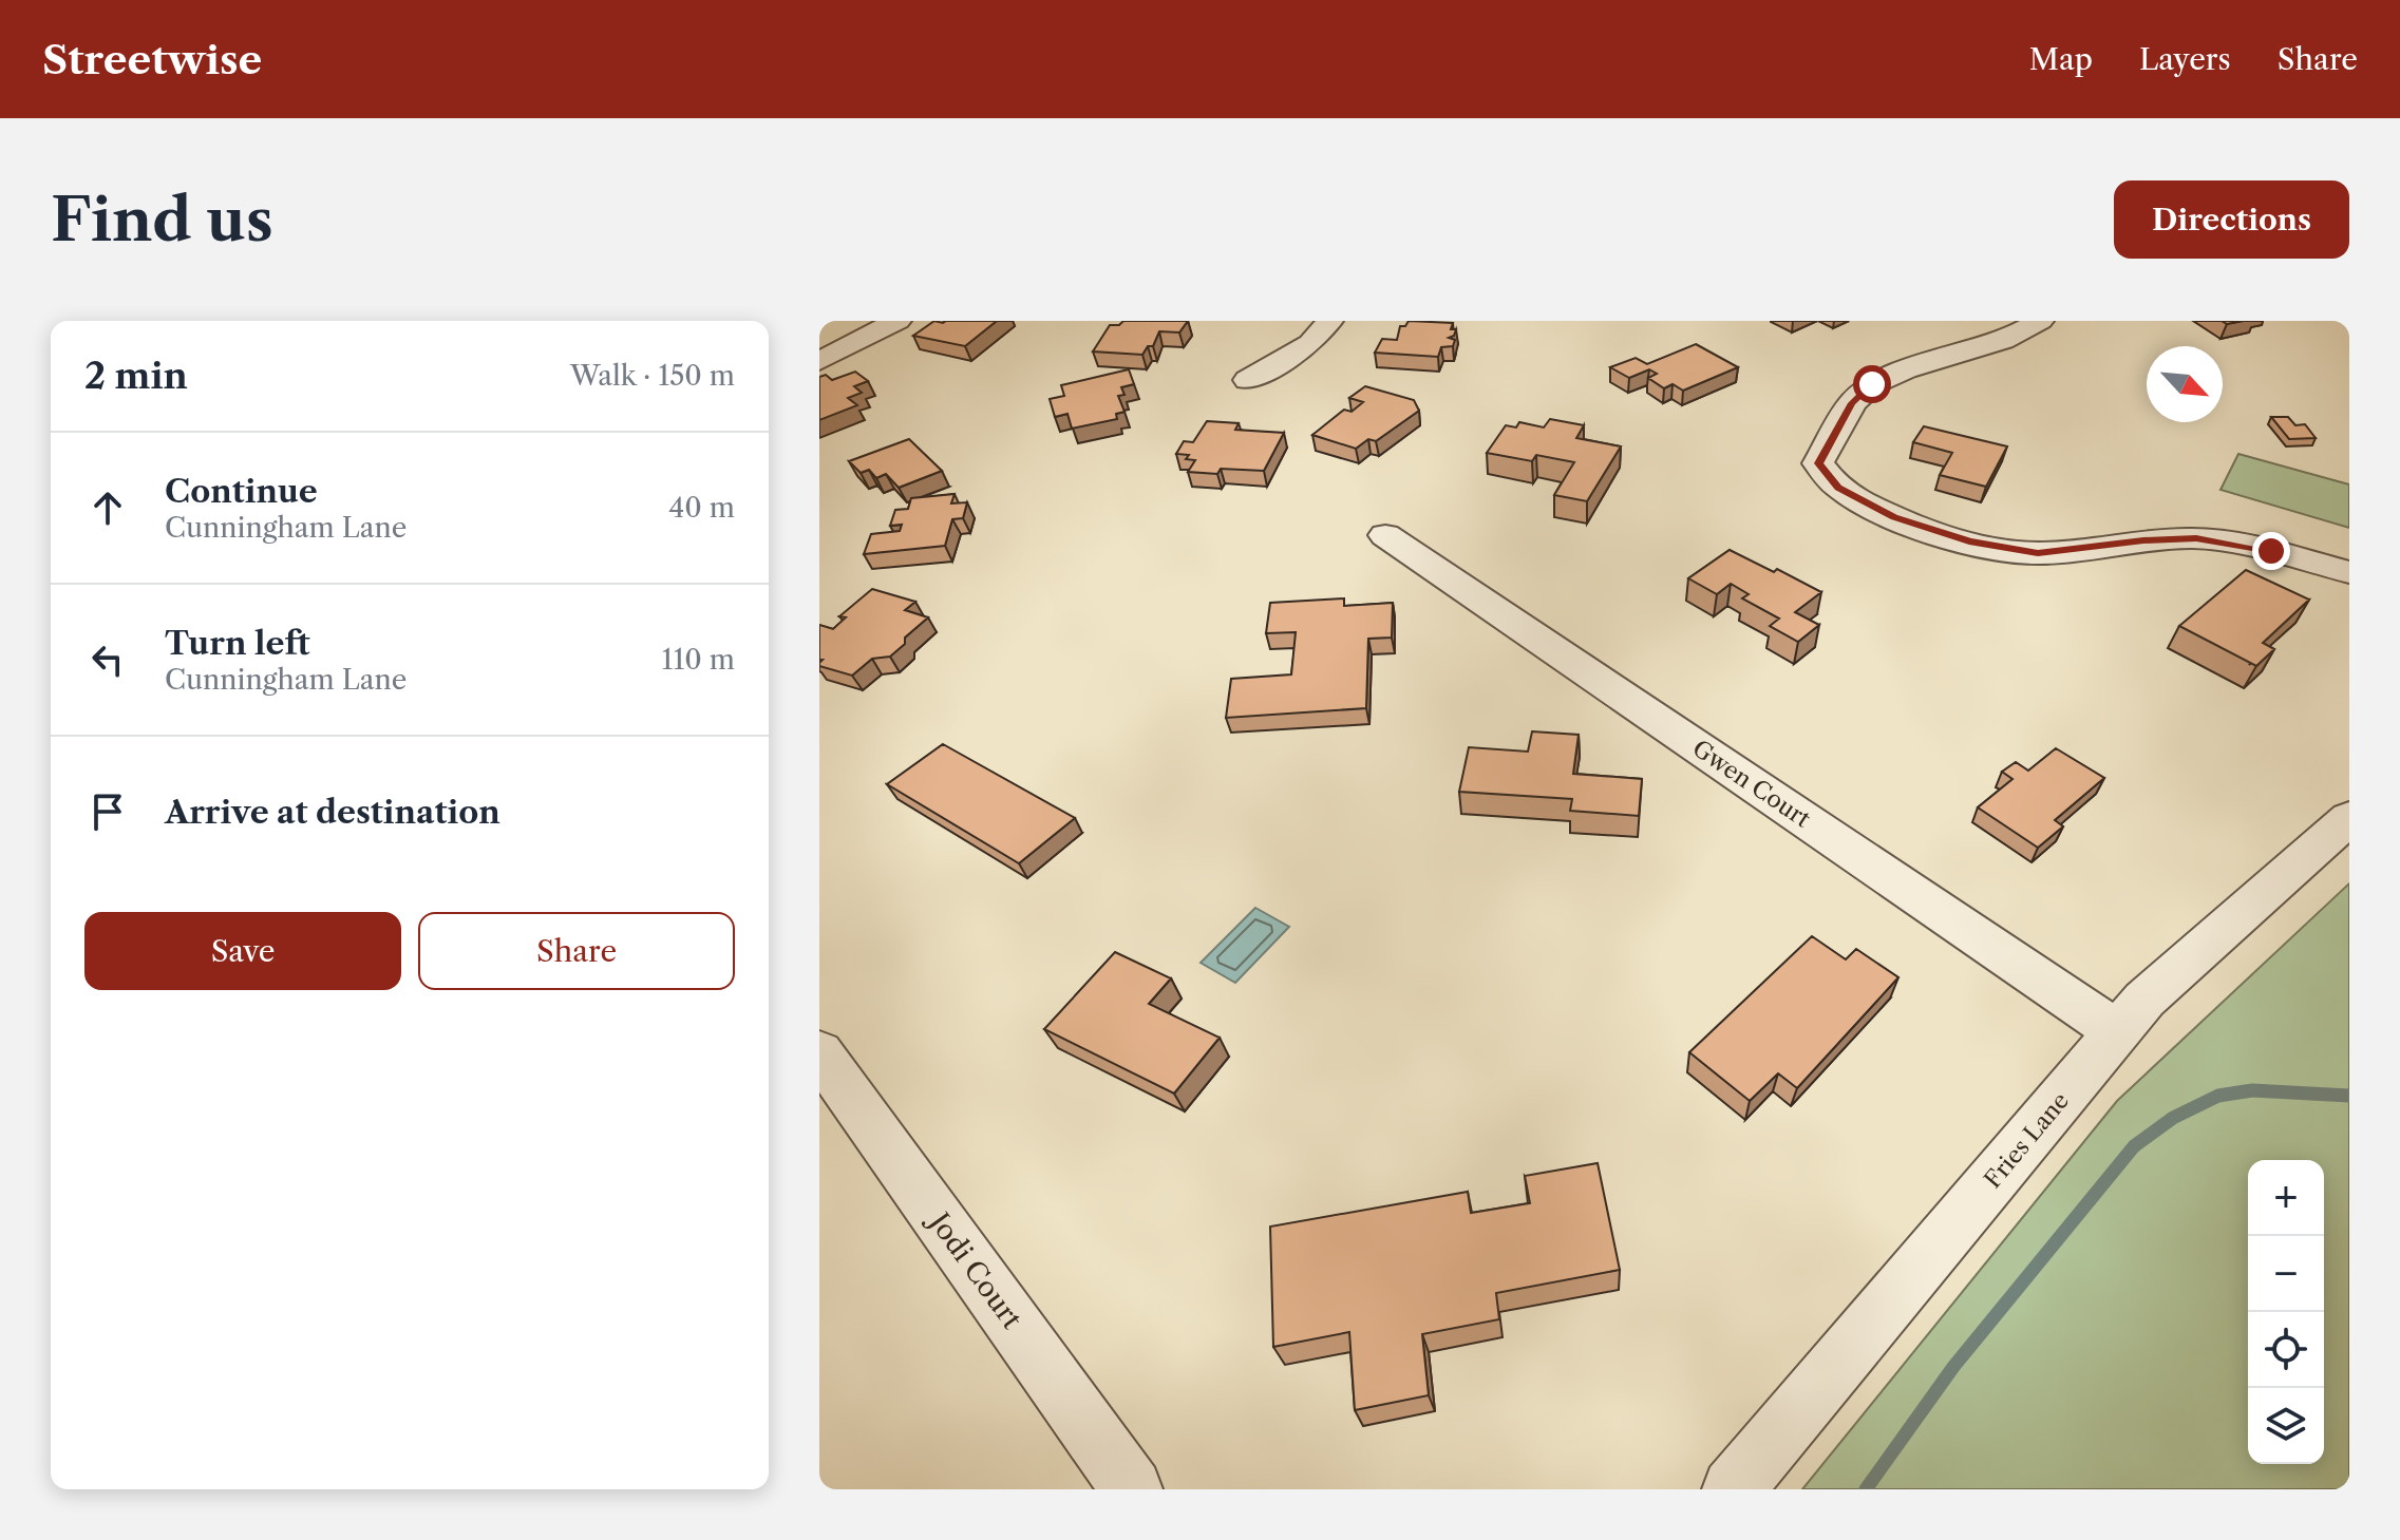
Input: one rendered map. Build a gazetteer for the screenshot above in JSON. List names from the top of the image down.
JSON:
{
  "streets": {
    "street": ["Gwen Court", "Fries Lane", "Jodi Court"]
  },
  "crossings": [
    ["Gwen Court", "Fries Lane"]
  ],
  "north": "bottom right",
  "page": {
    "header": "Streetwise",
    "nav": ["Map", "Layers", "Share"],
    "buttons": [
      "Directions",
      ["Save", "Share"]
    ],
    "title": "Find us",
    "heading": ["2 min", "Walk · 150 m"],
    "list": [
      ["Continue", "Cunningham Lane", "40 m"],
      ["Turn left", "Cunningham Lane", "110 m"],
      "Arrive at destination"
    ],
    "map_buttons": ["+", "−"]
  }
}
